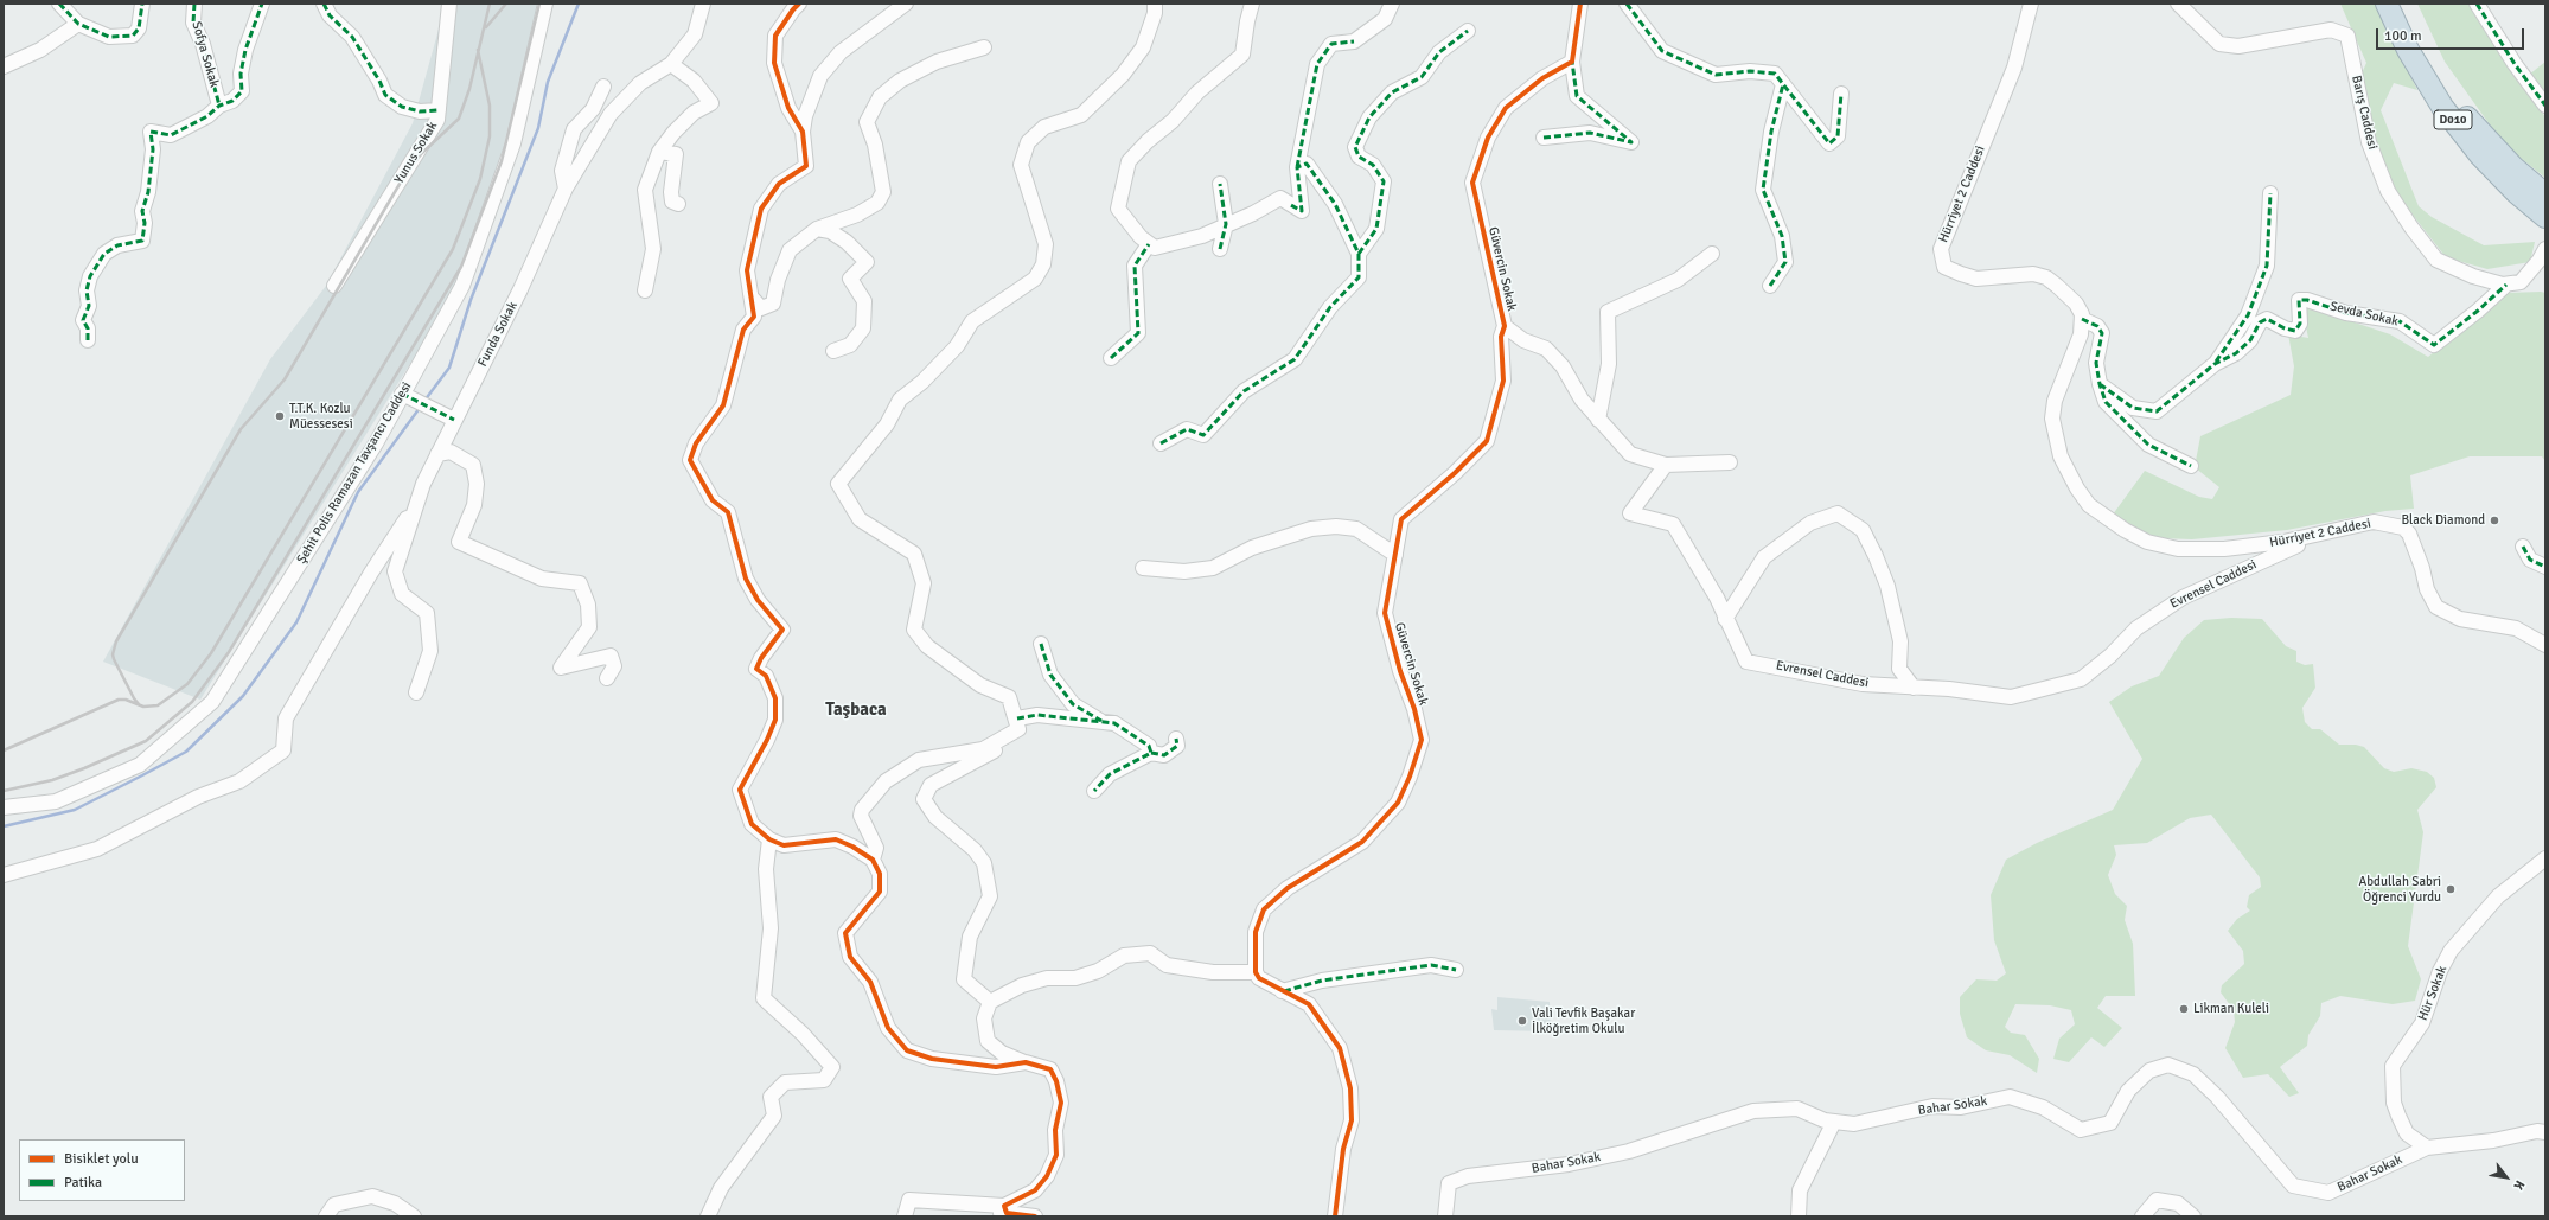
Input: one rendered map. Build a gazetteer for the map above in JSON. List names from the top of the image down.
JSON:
{
  "streets": {
    "highway": ["D010"],
    "street": [
      "Sofya Sokak",
      "Barış Caddesi",
      "Yunus Sokak",
      "Hürriyet 2 Caddesi",
      "Güvercin Sokak",
      "Sevda Sokak",
      "Funda Sokak",
      "Şehit Polis Ramazan Tavşancı Caddesi",
      "Evrensel Caddesi",
      "Hür Sokak",
      "Bahar Sokak"
    ]
  },
  "crossings": [
    ["Barış Caddesi", "Sevda Sokak"],
    ["Hürriyet 2 Caddesi", "Evrensel Caddesi"],
    ["Hür Sokak", "Bahar Sokak"]
  ],
  "districts": ["Taşbaca"],
  "places": [
    "T.T.K. Kozlu Müessesesi",
    "Black Diamond",
    "Abdullah Sabri Öğrenci Yurdu",
    "Likman Kuleli",
    "Vali Tevfik Başakar İlköğretim Okulu"
  ],
  "legend": ["Bisiklet yolu", "Patika"],
  "scale_bar": "100 m",
  "north": "bottom right"
}
